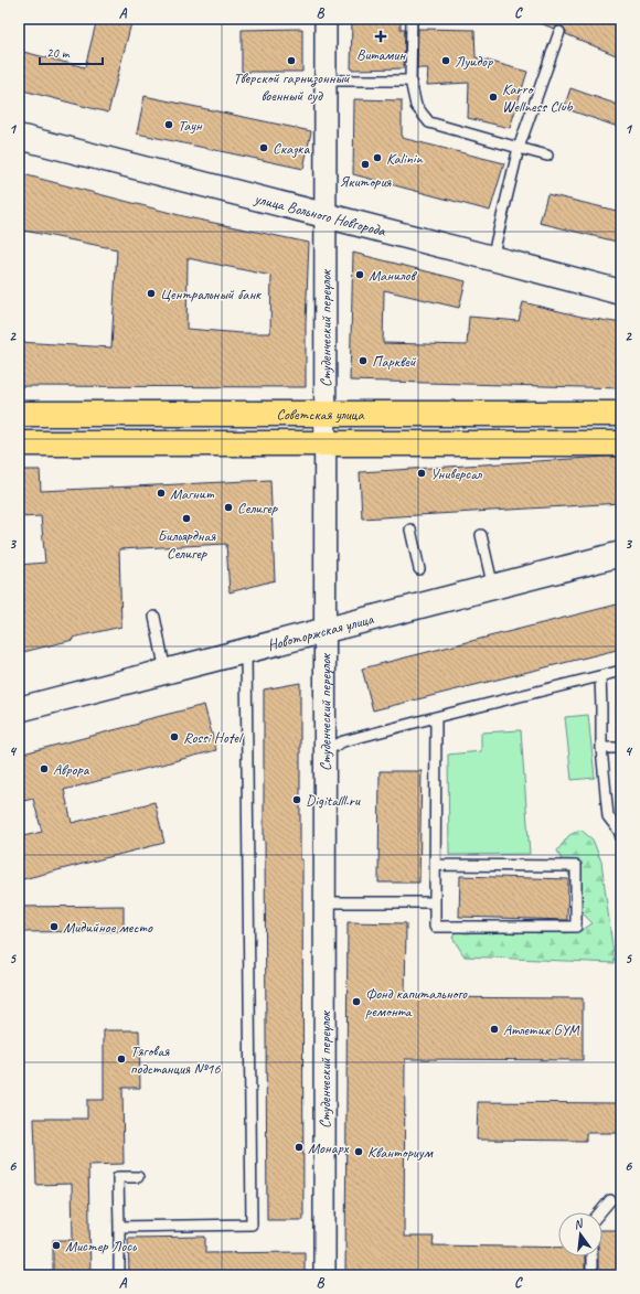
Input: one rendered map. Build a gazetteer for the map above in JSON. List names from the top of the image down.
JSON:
{
  "streets": {
    "main road": ["Советская улица"],
    "street": ["улица Вольного Новгорода", "Студенческий переулок", "Новоторжская улица"]
  },
  "crossings": [
    ["улица Вольного Новгорода", "Студенческий переулок"],
    ["Студенческий переулок", "Советская улица"],
    ["Студенческий переулок", "Новоторжская улица"]
  ],
  "places": {
    "health": ["Витамин"],
    "other": [
      "Тверской гарнизонный военный суд",
      "Луидор",
      "Karro Wellness Club",
      "Таун",
      "Сказка",
      "Kalinin",
      "Якитория",
      "Манилов",
      "Центральный банк",
      "Парквей",
      "Универсал",
      "Магнит",
      "Селигер",
      "Бильярдная Селигер",
      "Rossi Hotel",
      "Аврора",
      "Digitalll.ru",
      "Мидийное место",
      "Фонд капитального ремонта",
      "Атлетик GYM",
      "Тяговая подстанция №16",
      "Монарх",
      "Кванториум",
      "Мистер Лось"
    ]
  },
  "scale_bar": "20 m",
  "north": "top",
  "grid": {
    "columns": ["A", "B", "C"],
    "rows": [
      "1",
      "2",
      "3",
      "4",
      "5",
      "6"
    ]
  }
}
